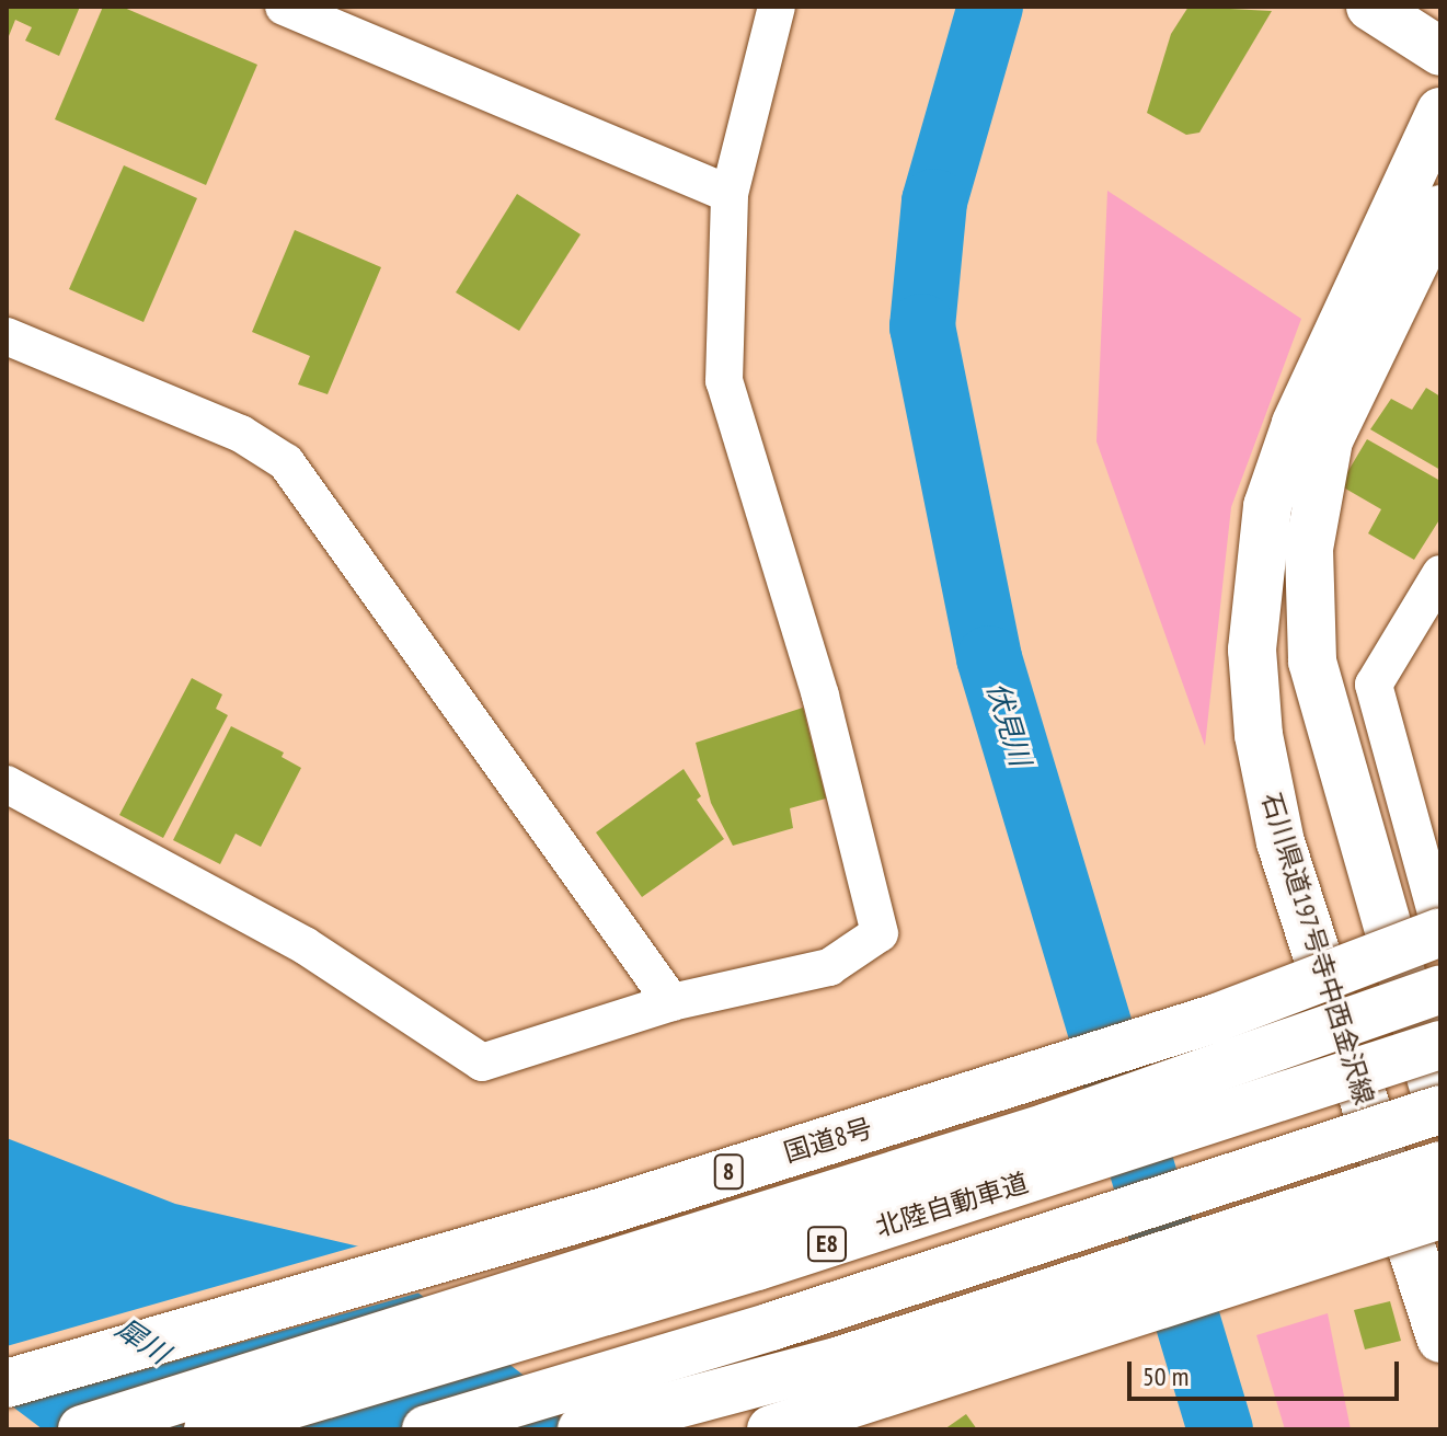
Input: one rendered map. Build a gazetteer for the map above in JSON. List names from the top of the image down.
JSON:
{
  "streets": {
    "main road": [
      "石川県道197号寺中西金沢線",
      "国道8号",
      "8",
      "北陸自動車道",
      "E8"
    ]
  },
  "water": ["伏見川", "犀川"],
  "scale_bar": "50 m"
}
